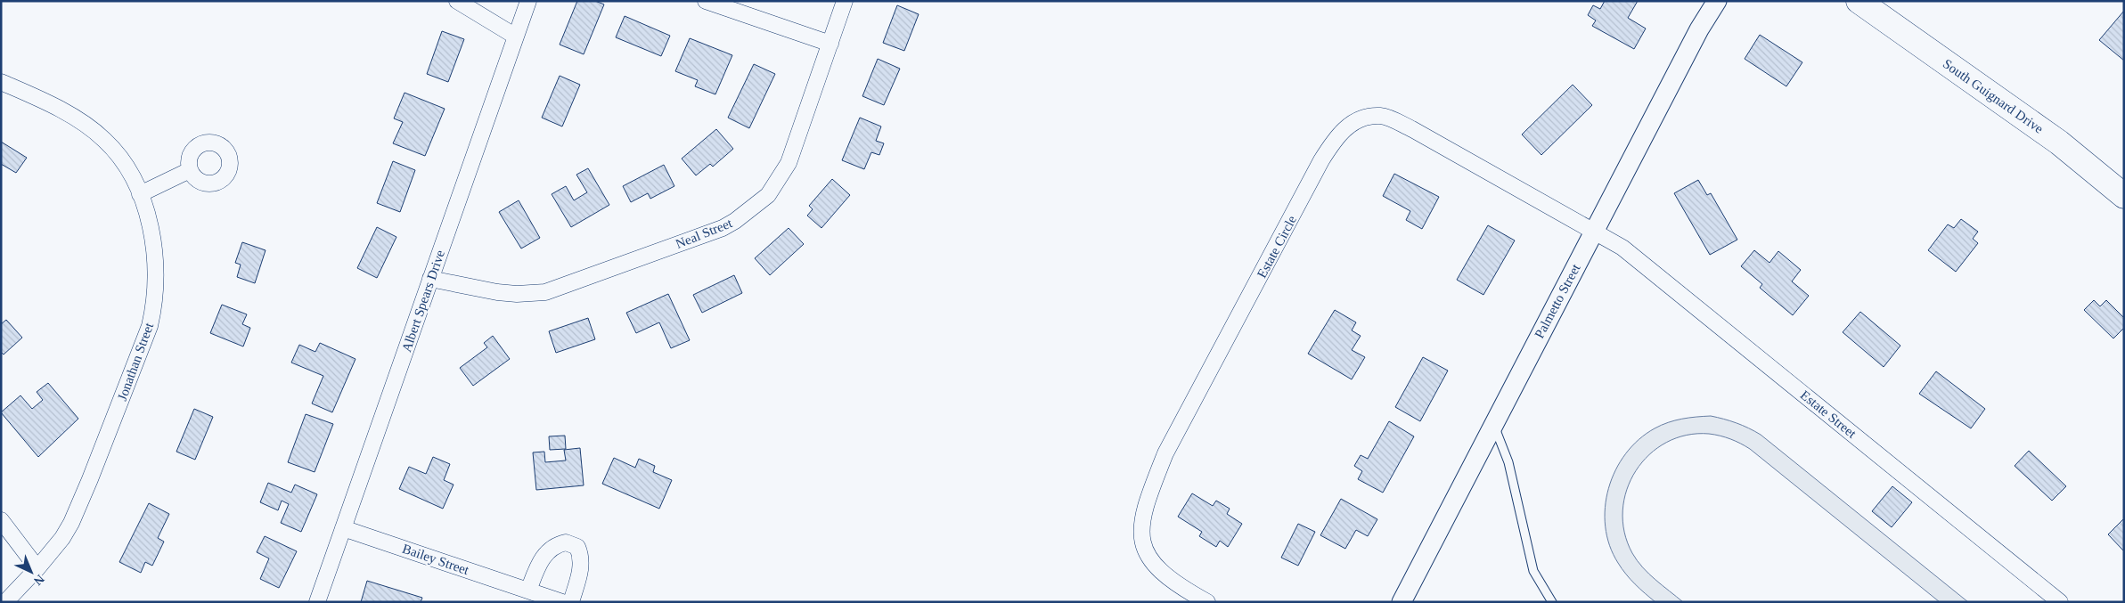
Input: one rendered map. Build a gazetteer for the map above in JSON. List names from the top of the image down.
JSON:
{
  "streets": {
    "highway": ["South Guignard Drive"],
    "street": [
      "Neal Street",
      "Estate Circle",
      "Albert Spears Drive",
      "Palmetto Street",
      "Jonathan Street",
      "Estate Street",
      "Bailey Street"
    ]
  },
  "crossings": [
    ["Neal Street", "Albert Spears Drive"],
    ["Estate Circle", "Palmetto Street"],
    ["Estate Circle", "Estate Street"],
    ["Albert Spears Drive", "Bailey Street"],
    ["Palmetto Street", "Estate Street"]
  ],
  "north": "bottom right"
}
